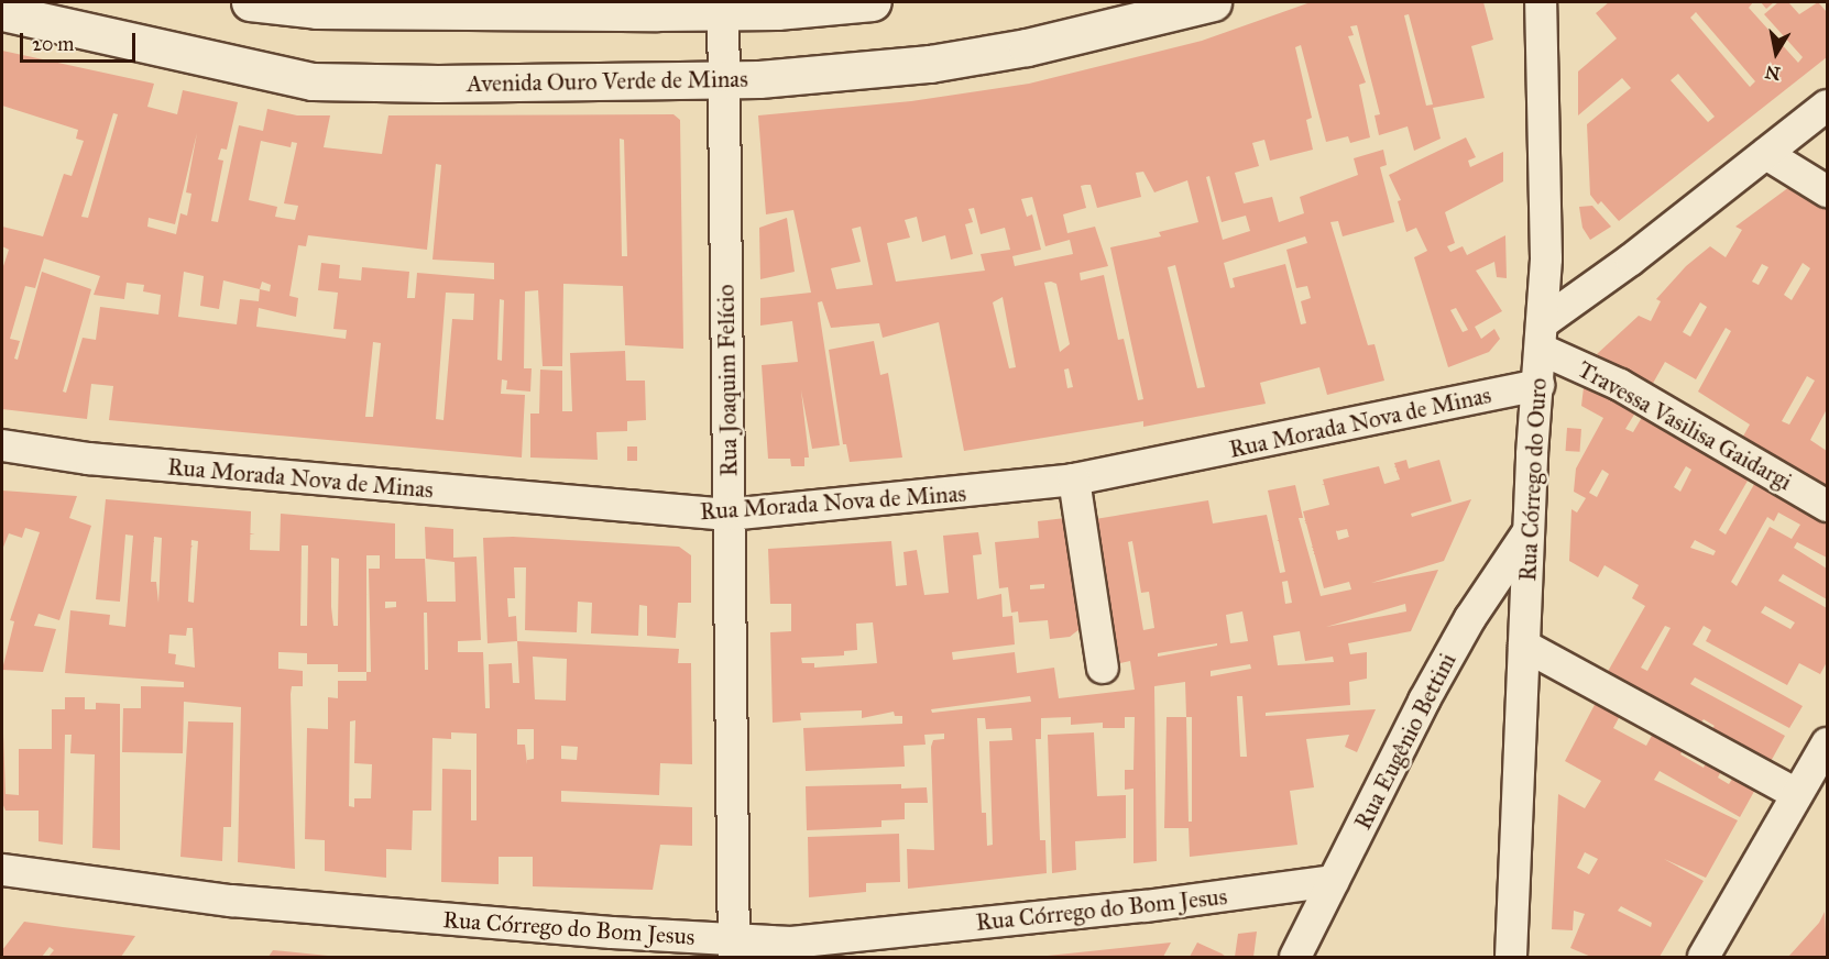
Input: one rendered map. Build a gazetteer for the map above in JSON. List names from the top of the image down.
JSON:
{
  "streets": {
    "street": [
      "Avenida Ouro Verde de Minas",
      "Rua Joaquim Felício",
      "Rua Morada Nova de Minas",
      "Travessa Vasilisa Gaidargi",
      "Rua Córrego do Ouro",
      "Rua Eugênio Bettini",
      "Rua Córrego do Bom Jesus"
    ]
  },
  "crossings": [
    ["Avenida Ouro Verde de Minas", "Rua Joaquim Felício"],
    ["Rua Joaquim Felício", "Rua Morada Nova de Minas"],
    ["Rua Joaquim Felício", "Rua Córrego do Bom Jesus"],
    ["Rua Morada Nova de Minas", "Rua Córrego do Ouro"],
    ["Travessa Vasilisa Gaidargi", "Rua Córrego do Ouro"],
    ["Rua Córrego do Ouro", "Rua Eugênio Bettini"],
    ["Rua Eugênio Bettini", "Rua Córrego do Bom Jesus"]
  ],
  "scale_bar": "20 m",
  "north": "bottom"
}
